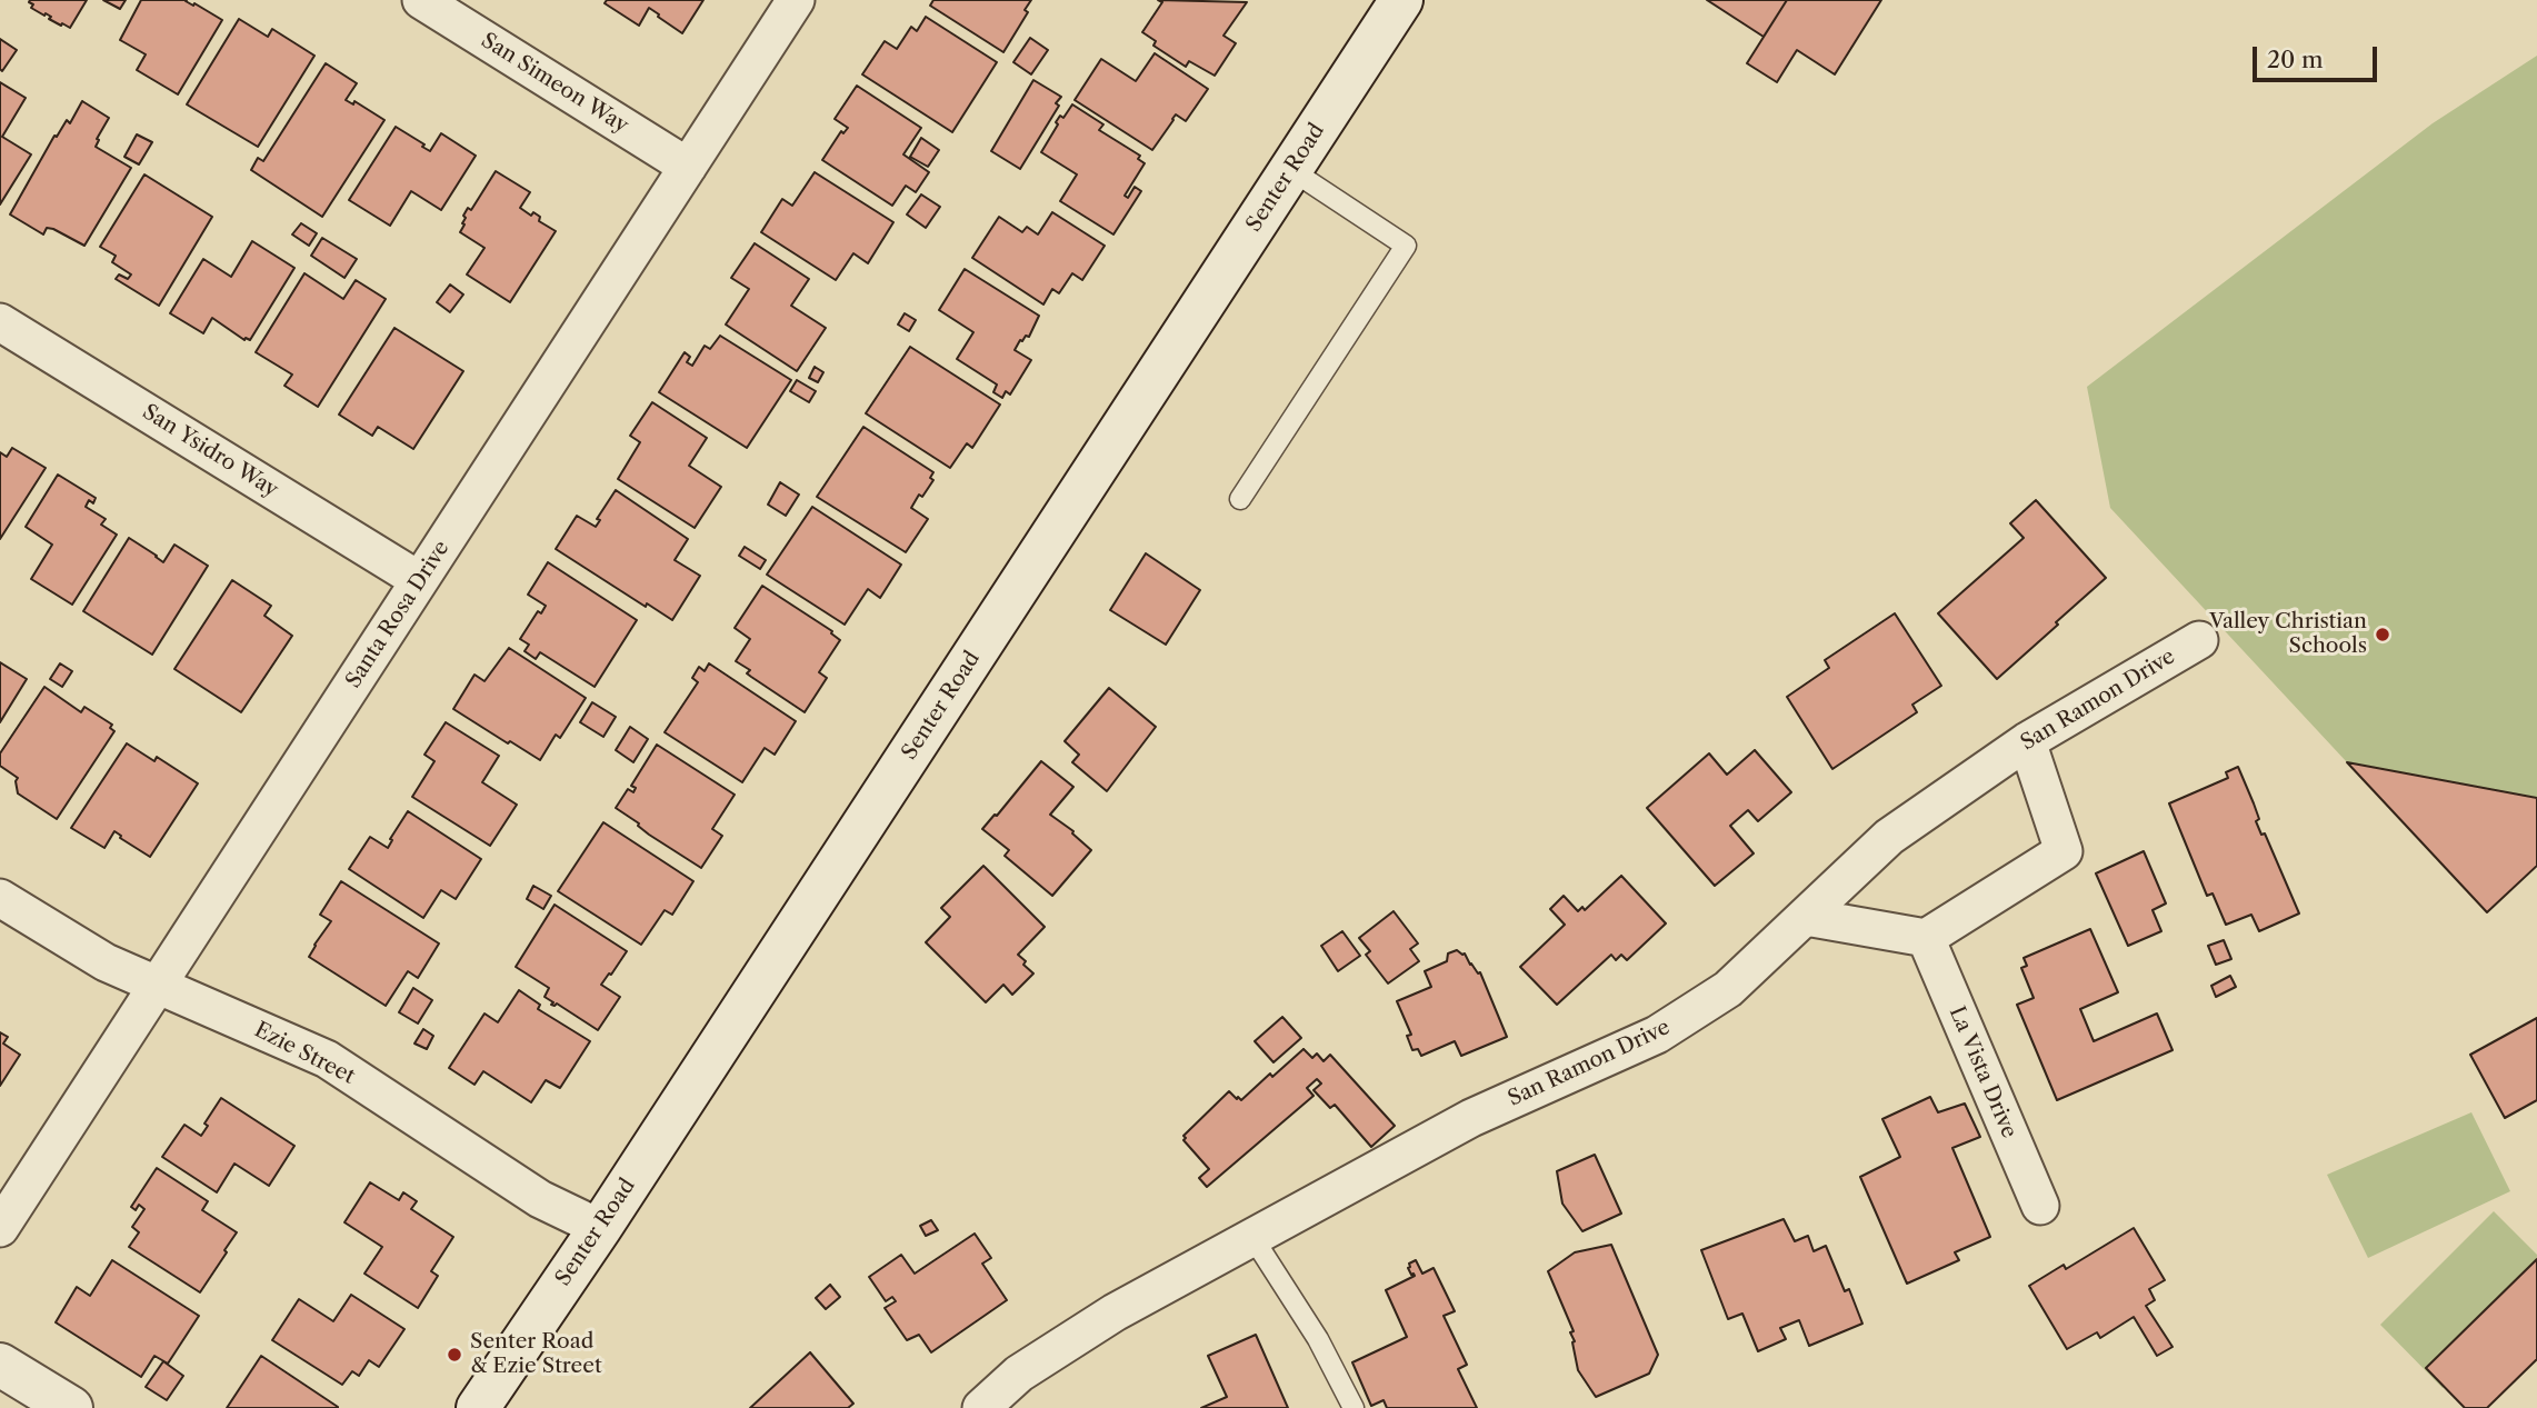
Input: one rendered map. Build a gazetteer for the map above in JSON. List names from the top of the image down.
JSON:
{
  "streets": {
    "main road": ["Senter Road"],
    "street": [
      "San Simeon Way",
      "San Ysidro Way",
      "Santa Rosa Drive",
      "San Ramon Drive",
      "Ezie Street",
      "La Vista Drive"
    ]
  },
  "crossings": [
    ["San Simeon Way", "Santa Rosa Drive"],
    ["Senter Road", "Ezie Street"],
    ["San Ysidro Way", "Santa Rosa Drive"],
    ["Santa Rosa Drive", "Ezie Street"]
  ],
  "places": ["Valley Christian Schools", "Senter Road & Ezie Street"],
  "scale_bar": "20 m"
}
